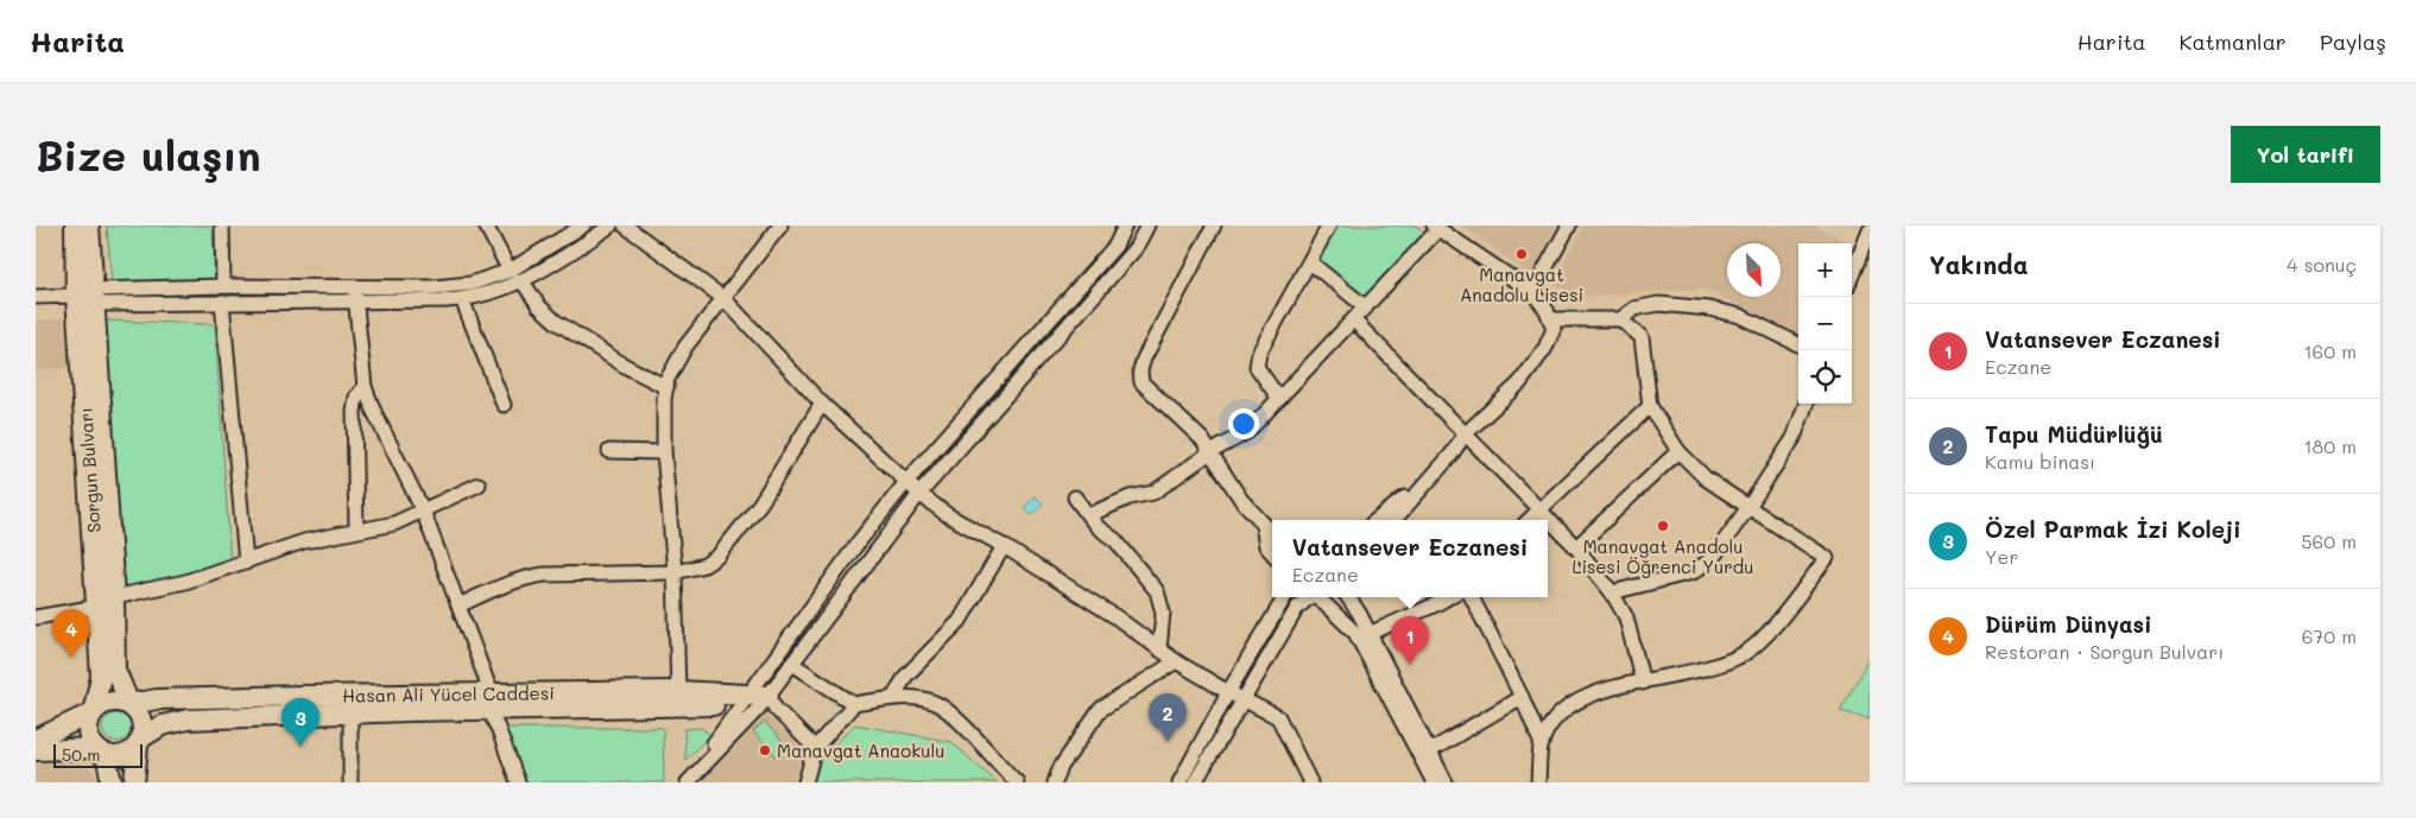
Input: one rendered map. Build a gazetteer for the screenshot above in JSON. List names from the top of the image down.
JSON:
{
  "streets": {
    "street": ["Sorgun Bulvarı", "Hasan Ali Yücel Caddesi"]
  },
  "crossings": [
    ["Sorgun Bulvarı", "Hasan Ali Yücel Caddesi"]
  ],
  "places": ["Manavgat Anadolu Lisesi", "Manavgat Anadolu Lisesi Öğrenci Yurdu", "Manavgat Anaokulu"],
  "scale_bar": "50 m",
  "north": "bottom right",
  "page": {
    "header": "Harita",
    "nav": ["Harita", "Katmanlar", "Paylaş"],
    "buttons": "Yol tarifi",
    "title": "Bize ulaşın",
    "heading": ["Yakında", "4 sonuç"],
    "map_buttons": ["+", "−"],
    "list": [
      {
        "mark": "1",
        "name": "Vatansever Eczanesi",
        "note": "Eczane",
        "value": "160 m"
      },
      {
        "mark": "2",
        "name": "Tapu Müdürlüğü",
        "note": "Kamu binası",
        "value": "180 m"
      },
      {
        "mark": "3",
        "name": "Özel Parmak İzi Koleji",
        "note": "Yer",
        "value": "560 m"
      },
      {
        "mark": "4",
        "name": "Dürüm Dünyasi",
        "note": "Restoran · Sorgun Bulvarı",
        "value": "670 m"
      }
    ],
    "popup": ["Vatansever Eczanesi", "Eczane"],
    "pins": [
      "4",
      "1",
      "2",
      "3"
    ],
    "scale": "50 m"
  }
}
